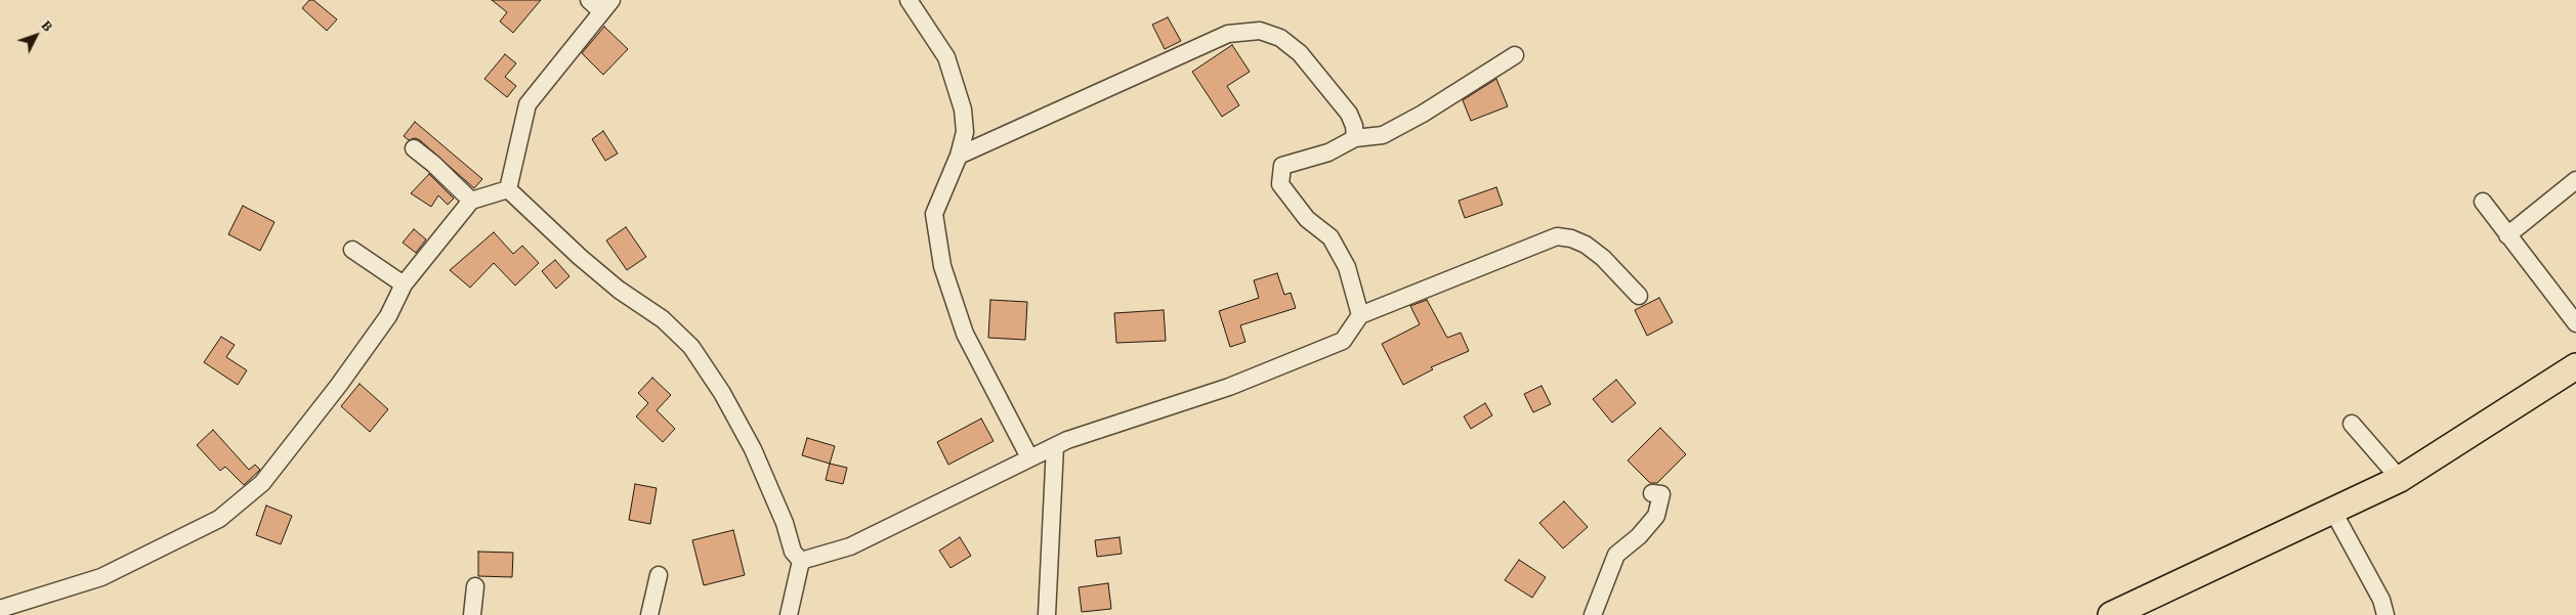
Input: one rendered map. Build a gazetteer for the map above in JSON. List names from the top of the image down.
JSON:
{
  "north": "top right"
}
